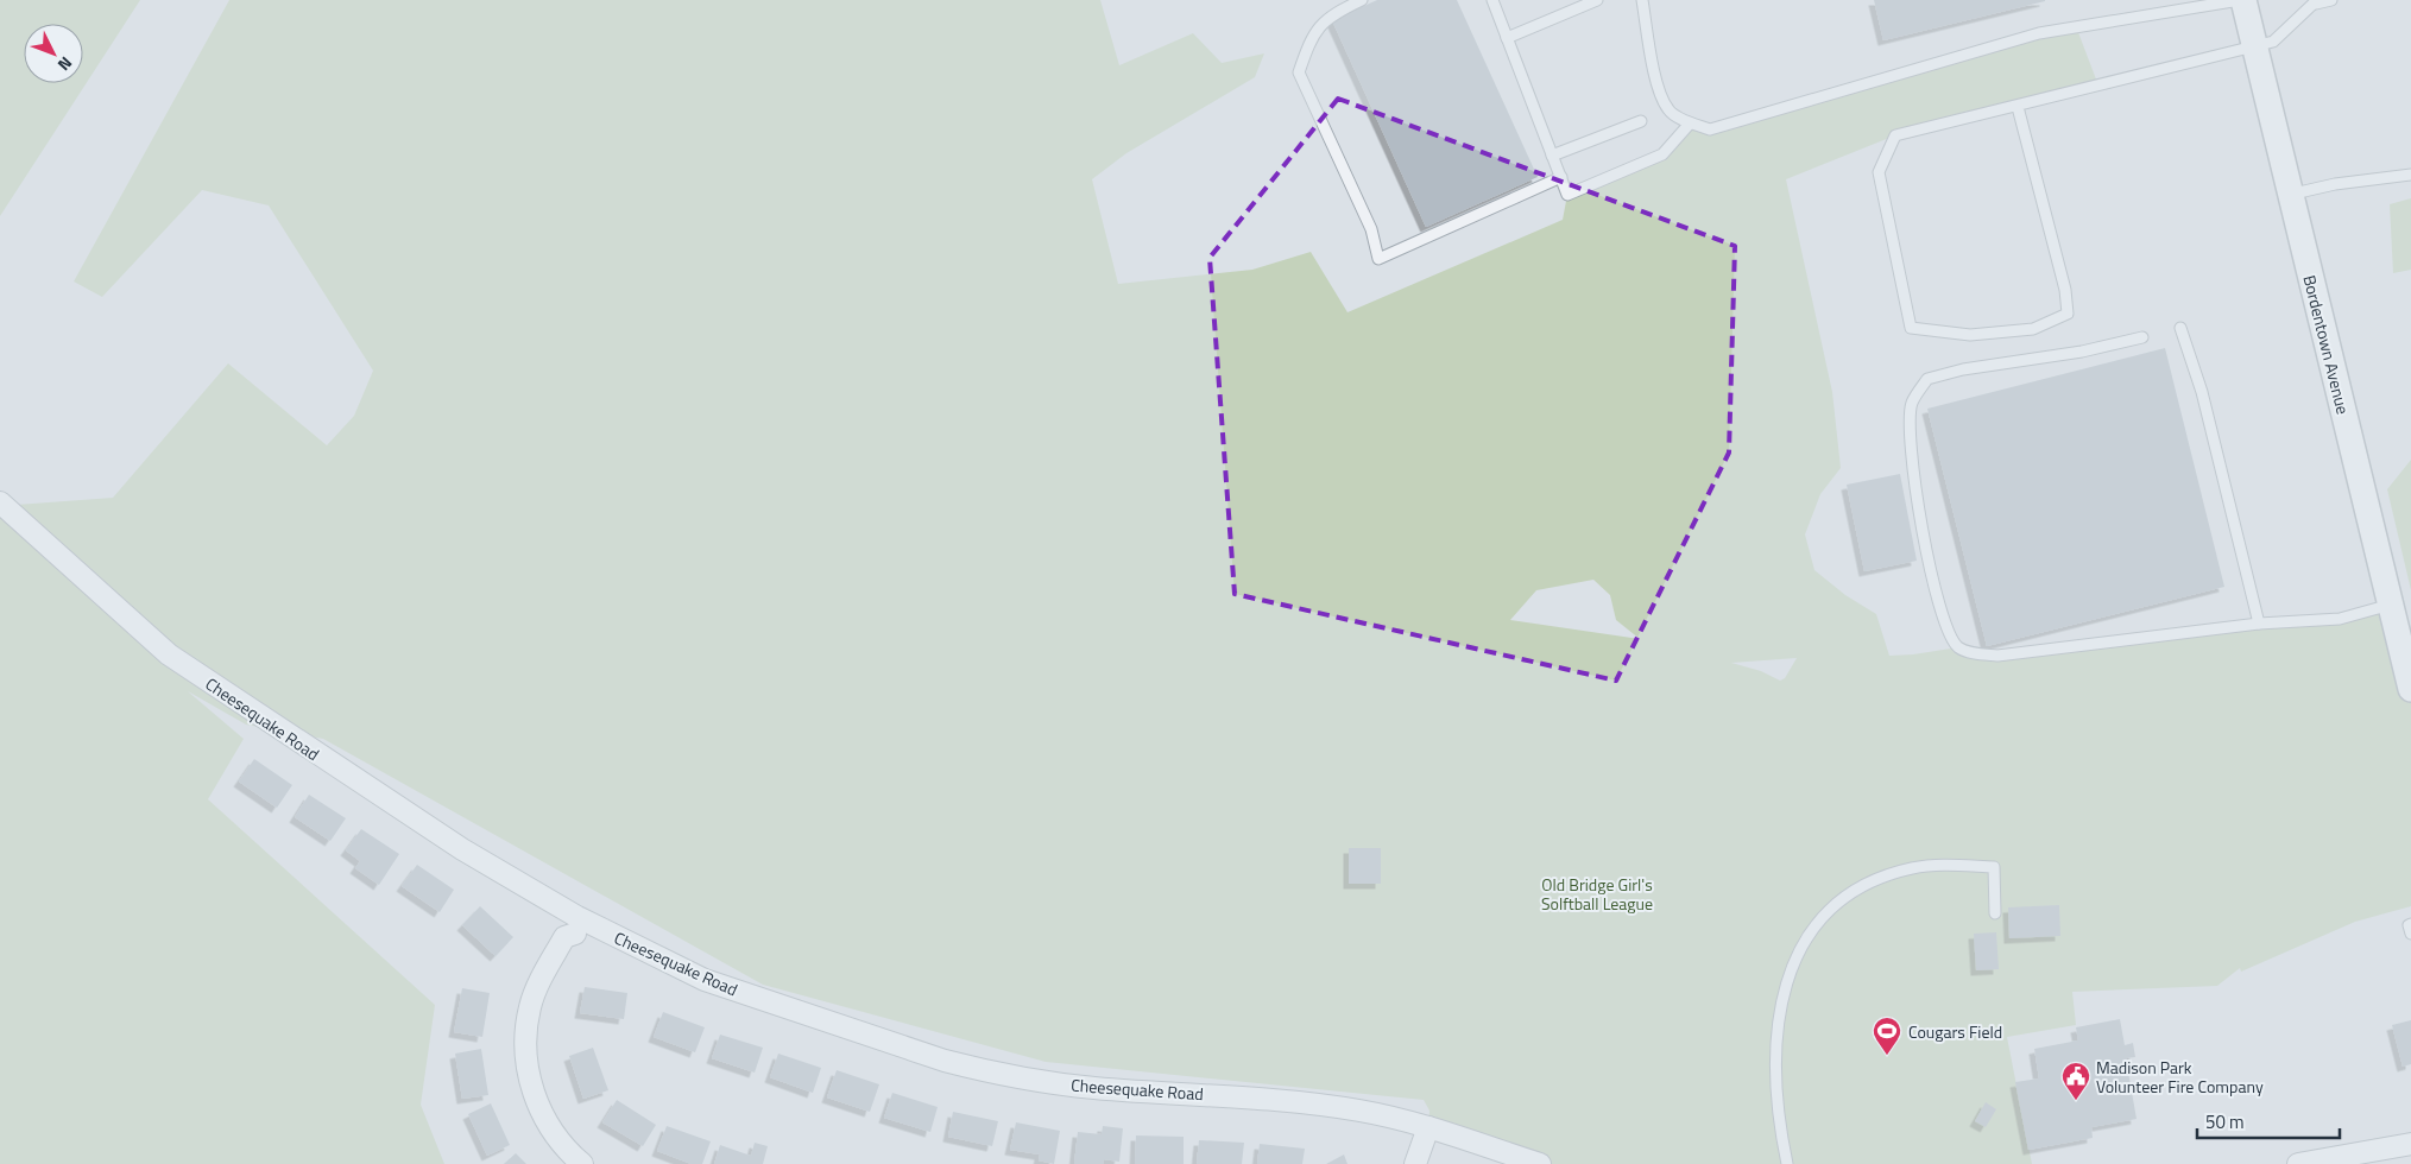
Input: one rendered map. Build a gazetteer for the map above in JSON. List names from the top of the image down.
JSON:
{
  "streets": {
    "street": ["Bordentown Avenue", "Cheesequake Road"]
  },
  "parks": ["Old Bridge Girl's Solftball League"],
  "places": {
    "sports": ["Cougars Field"],
    "public building": ["Madison Park Volunteer Fire Company"]
  },
  "scale_bar": "50 m",
  "north": "bottom right"
}
